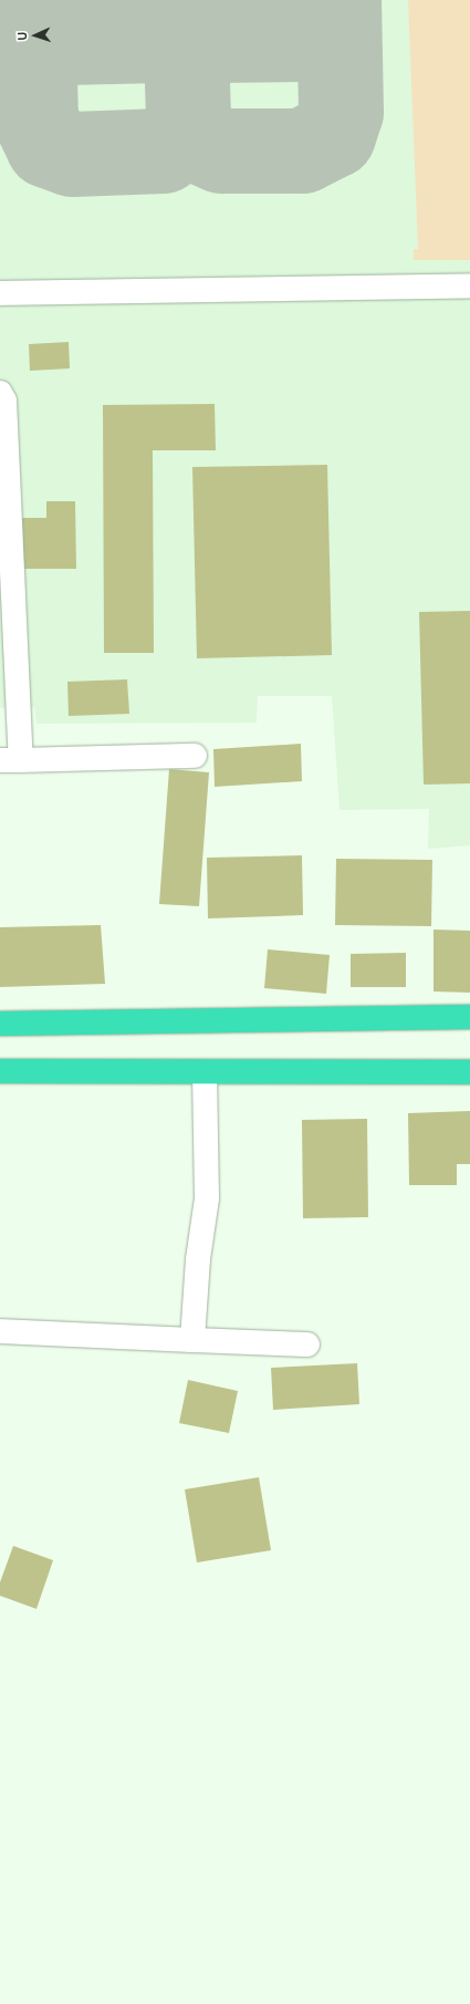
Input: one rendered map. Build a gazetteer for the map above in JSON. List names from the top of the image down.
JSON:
{
  "north": "left"
}
